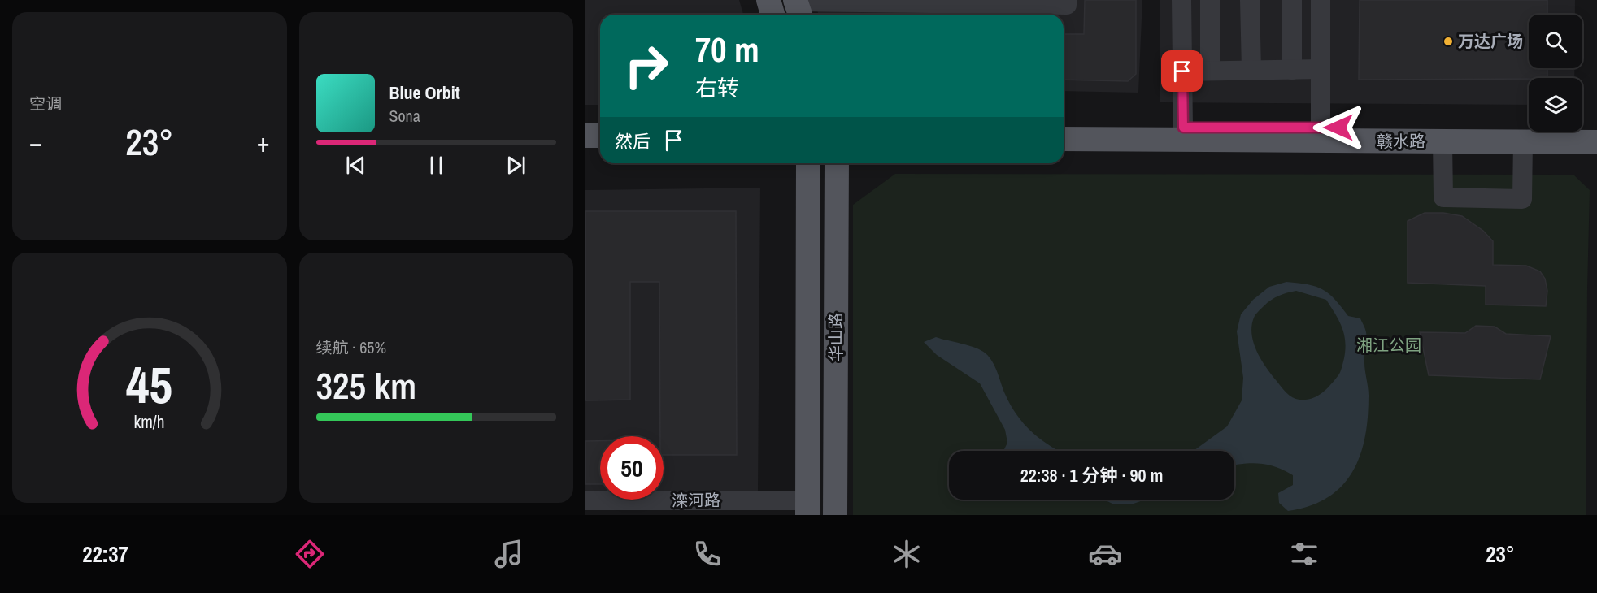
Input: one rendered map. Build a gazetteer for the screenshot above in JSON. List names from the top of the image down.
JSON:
{
  "streets": {
    "main road": ["赣水路", "华山路"],
    "street": ["滦河路"]
  },
  "crossings": [
    ["华山路", "滦河路"]
  ],
  "parks": ["湘江公园"],
  "places": ["万达广场"],
  "page": {
    "tile": [
      "空调",
      ["续航 · 65%", "325 km"]
    ],
    "turn": ["70 m", "右转"],
    "song": ["Blue Orbit", "Sona"],
    "then": "然后",
    "heat": ["−", "23°", "+"],
    "limit": "50",
    "trip": "22:38 · 1 分钟 · 90 m",
    "tabs": ["22:37", "23°"],
    "gauge": ["45", "km/h"]
  }
}
